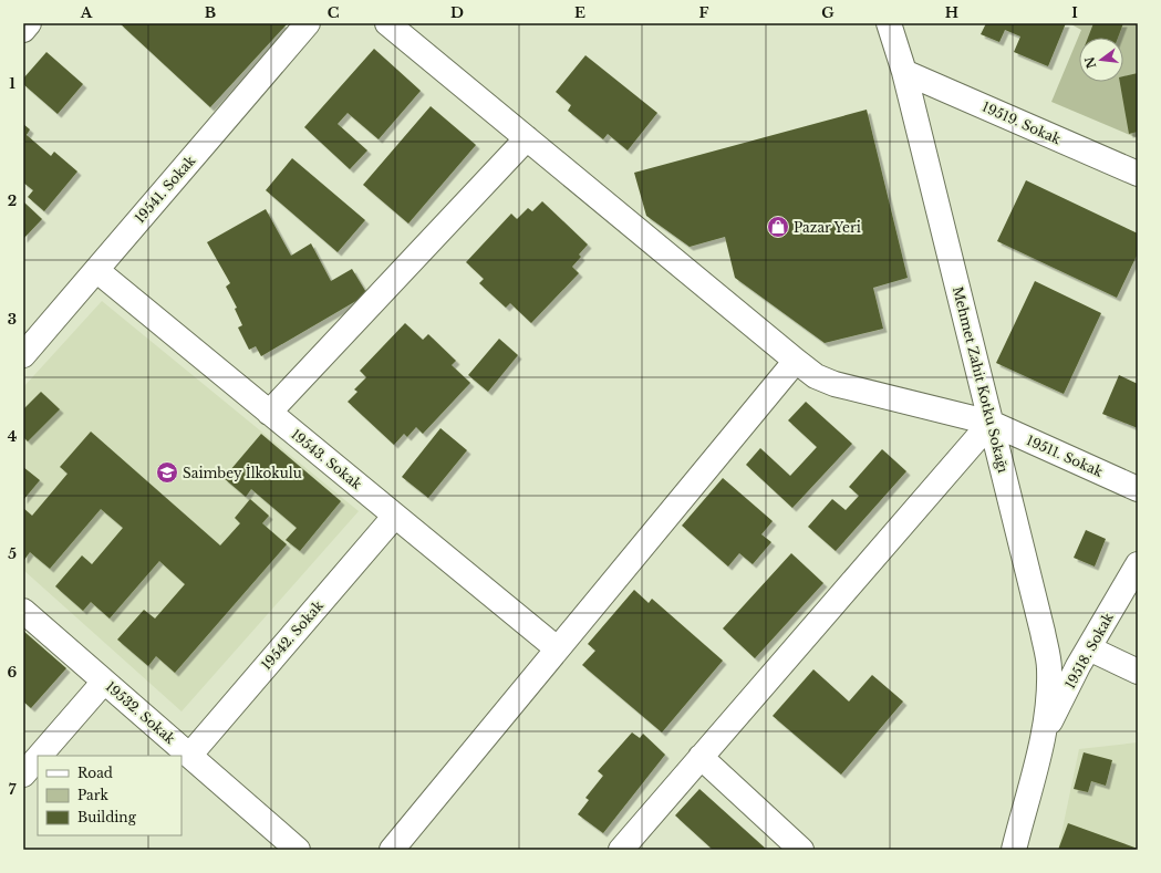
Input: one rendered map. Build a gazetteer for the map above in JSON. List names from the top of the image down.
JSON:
{
  "streets": {
    "street": [
      "19519. Sokak",
      "19541. Sokak",
      "Mehmet Zahit Kotku Sokağı",
      "19511. Sokak",
      "19543. Sokak",
      "19542. Sokak",
      "19518. Sokak",
      "19532. Sokak"
    ]
  },
  "crossings": [
    ["19519. Sokak", "Mehmet Zahit Kotku Sokağı"],
    ["19541. Sokak", "19543. Sokak"],
    ["Mehmet Zahit Kotku Sokağı", "19511. Sokak"],
    ["Mehmet Zahit Kotku Sokağı", "19518. Sokak"],
    ["19543. Sokak", "19542. Sokak"],
    ["19542. Sokak", "19532. Sokak"]
  ],
  "places": {
    "shop": ["Pazar Yeri"],
    "school or university": ["Saimbey İlkokulu"]
  },
  "legend": ["Road", "Park", "Building"],
  "north": "left",
  "grid": {
    "columns": [
      "A",
      "B",
      "C",
      "D",
      "E",
      "F",
      "G",
      "H",
      "I"
    ],
    "rows": [
      "1",
      "2",
      "3",
      "4",
      "5",
      "6",
      "7"
    ]
  }
}
